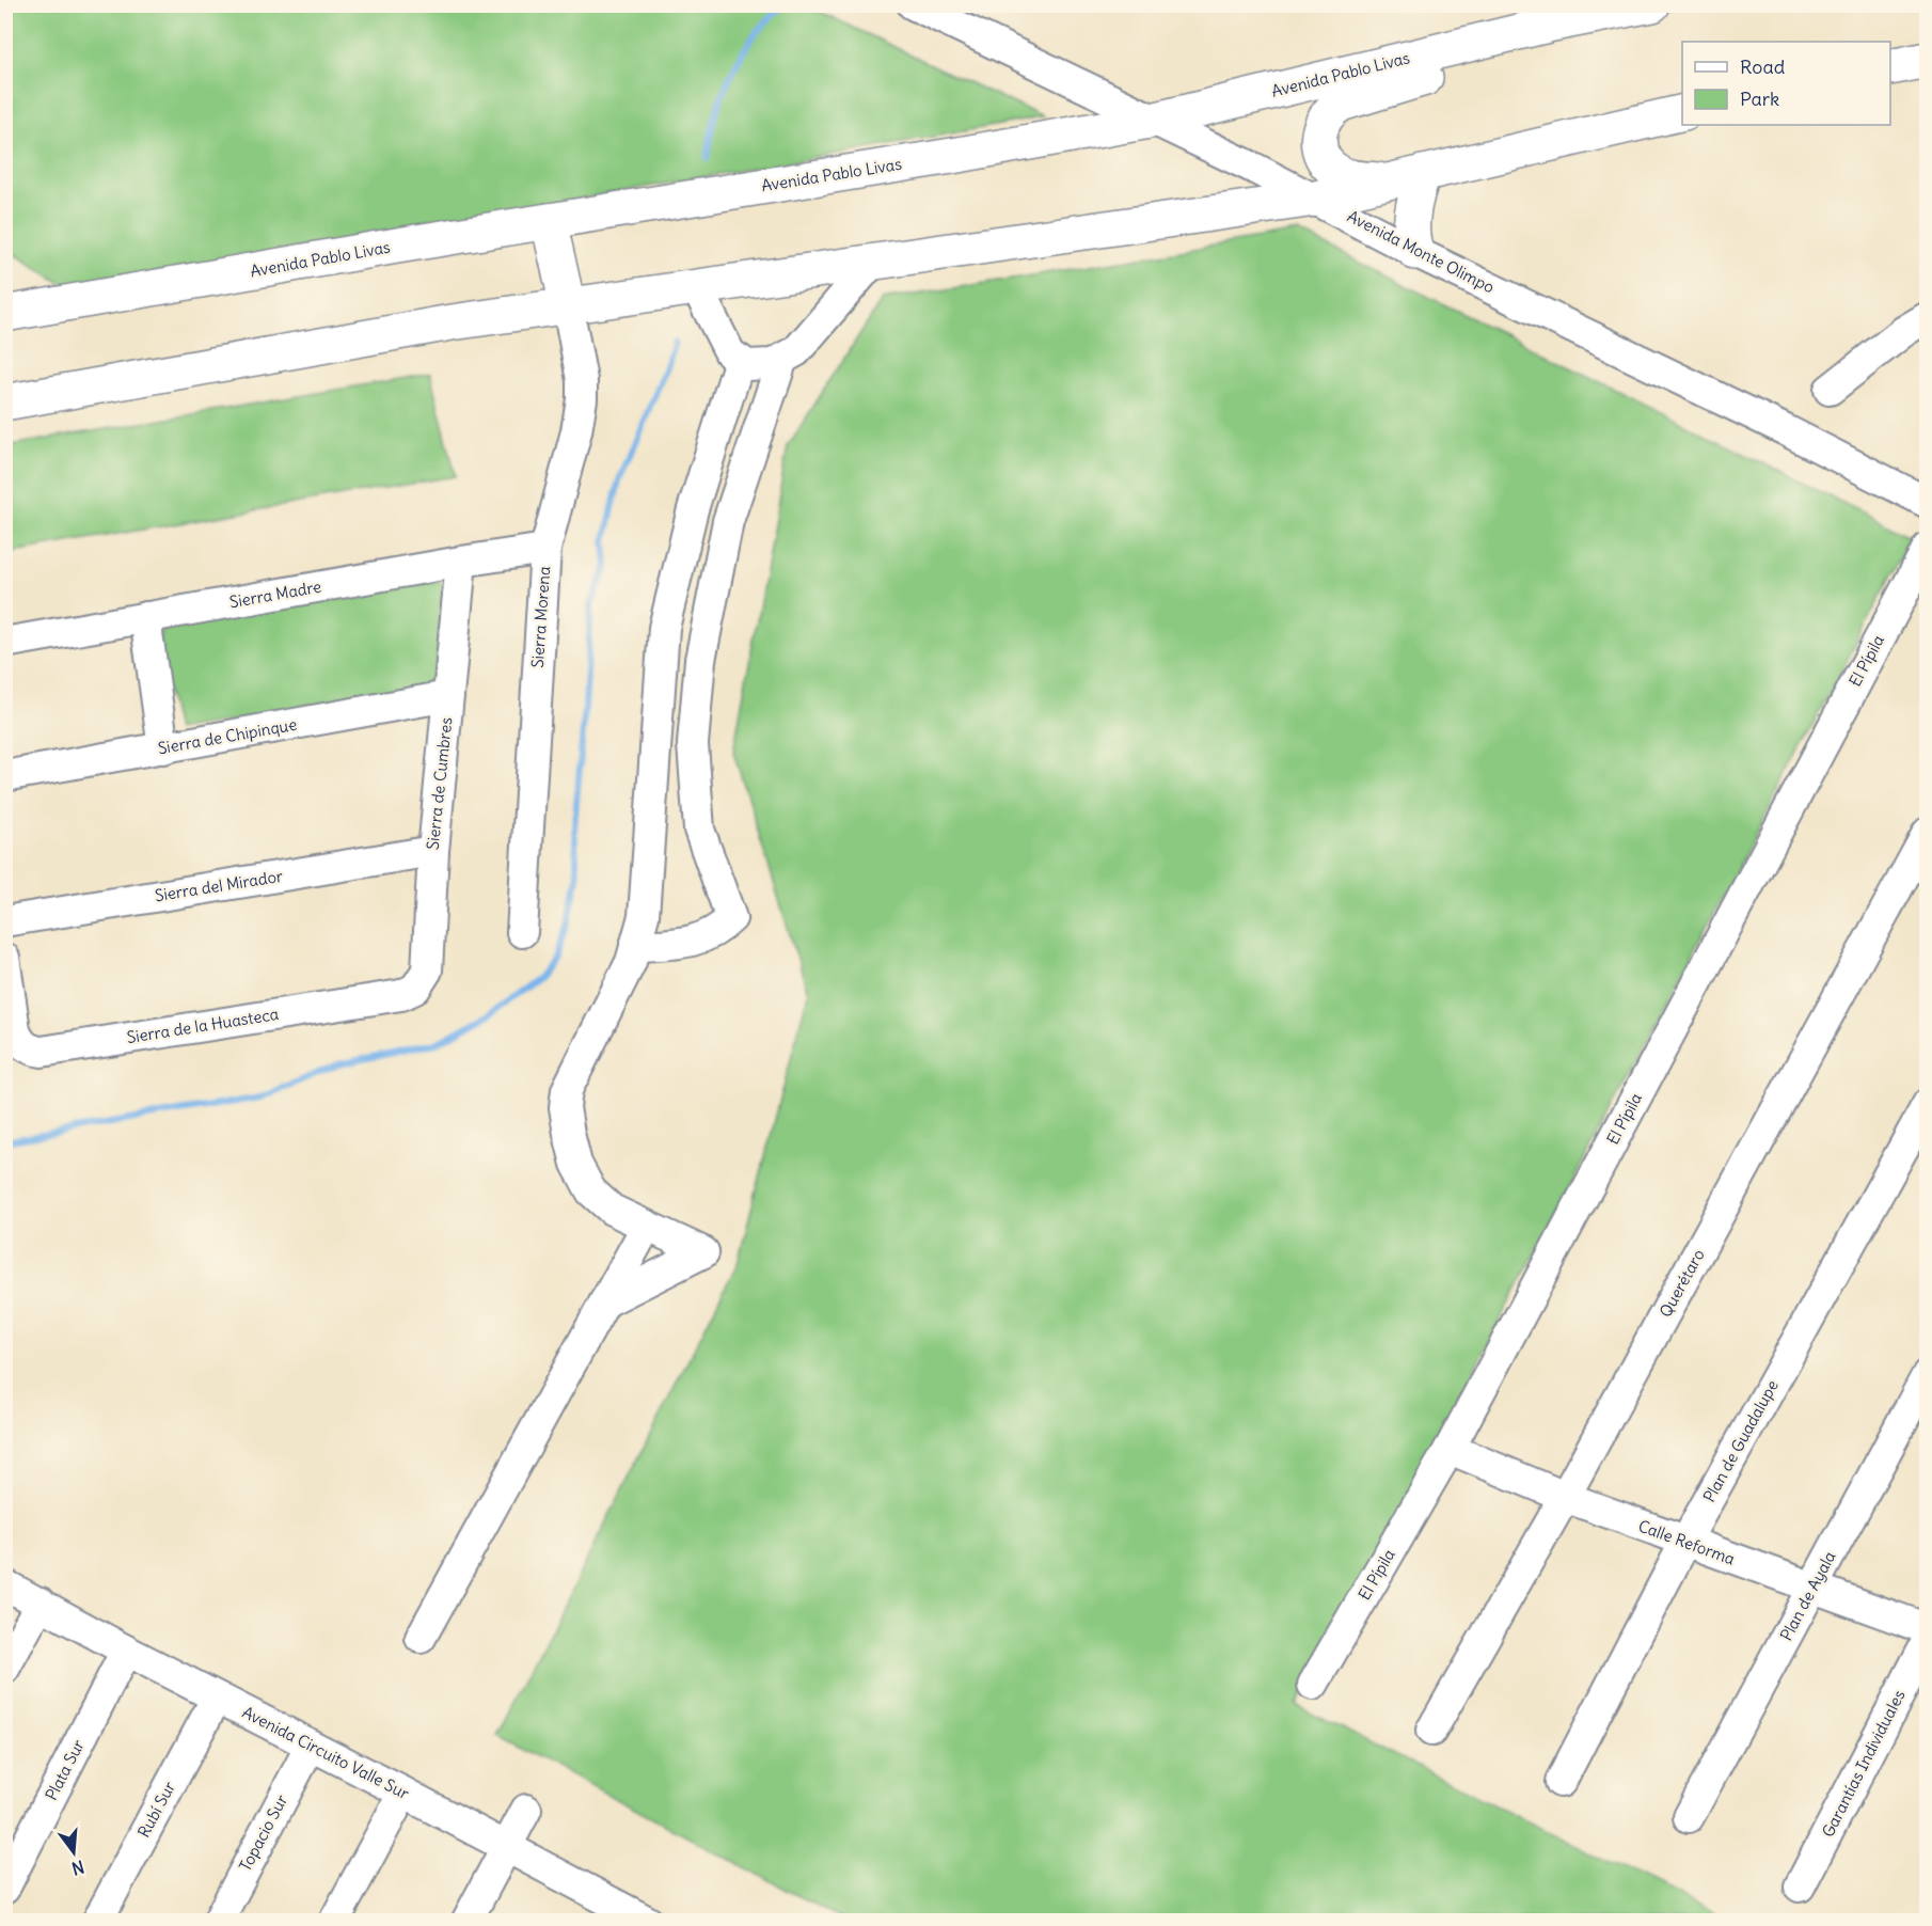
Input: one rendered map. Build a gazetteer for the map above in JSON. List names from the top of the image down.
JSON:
{
  "streets": {
    "main road": ["Avenida Pablo Livas"],
    "street": [
      "Avenida Monte Olimpo",
      "Sierra Madre",
      "Sierra Morena",
      "El Pípila",
      "Sierra de Chipinque",
      "Sierra de Cumbres",
      "Sierra del Mirador",
      "Sierra de la Huasteca",
      "Querétaro",
      "Plan de Guadalupe",
      "Calle Reforma",
      "Plan de Ayala",
      "Avenida Circuito Valle Sur",
      "Garantías Individuales",
      "Plata Sur",
      "Rubí Sur",
      "Topacio Sur"
    ]
  },
  "crossings": [
    ["Avenida Pablo Livas", "Avenida Monte Olimpo"],
    ["Sierra Madre", "Sierra Morena"],
    ["Sierra Madre", "Sierra de Cumbres"],
    ["El Pípila", "Calle Reforma"],
    ["Sierra de Chipinque", "Sierra de Cumbres"],
    ["Sierra de Cumbres", "Sierra del Mirador"],
    ["Sierra de Cumbres", "Sierra de la Huasteca"],
    ["Querétaro", "Calle Reforma"],
    ["Plan de Guadalupe", "Calle Reforma"],
    ["Calle Reforma", "Plan de Ayala"],
    ["Avenida Circuito Valle Sur", "Plata Sur"],
    ["Avenida Circuito Valle Sur", "Rubí Sur"],
    ["Avenida Circuito Valle Sur", "Topacio Sur"]
  ],
  "legend": ["Road", "Park"],
  "north": "bottom"
}
